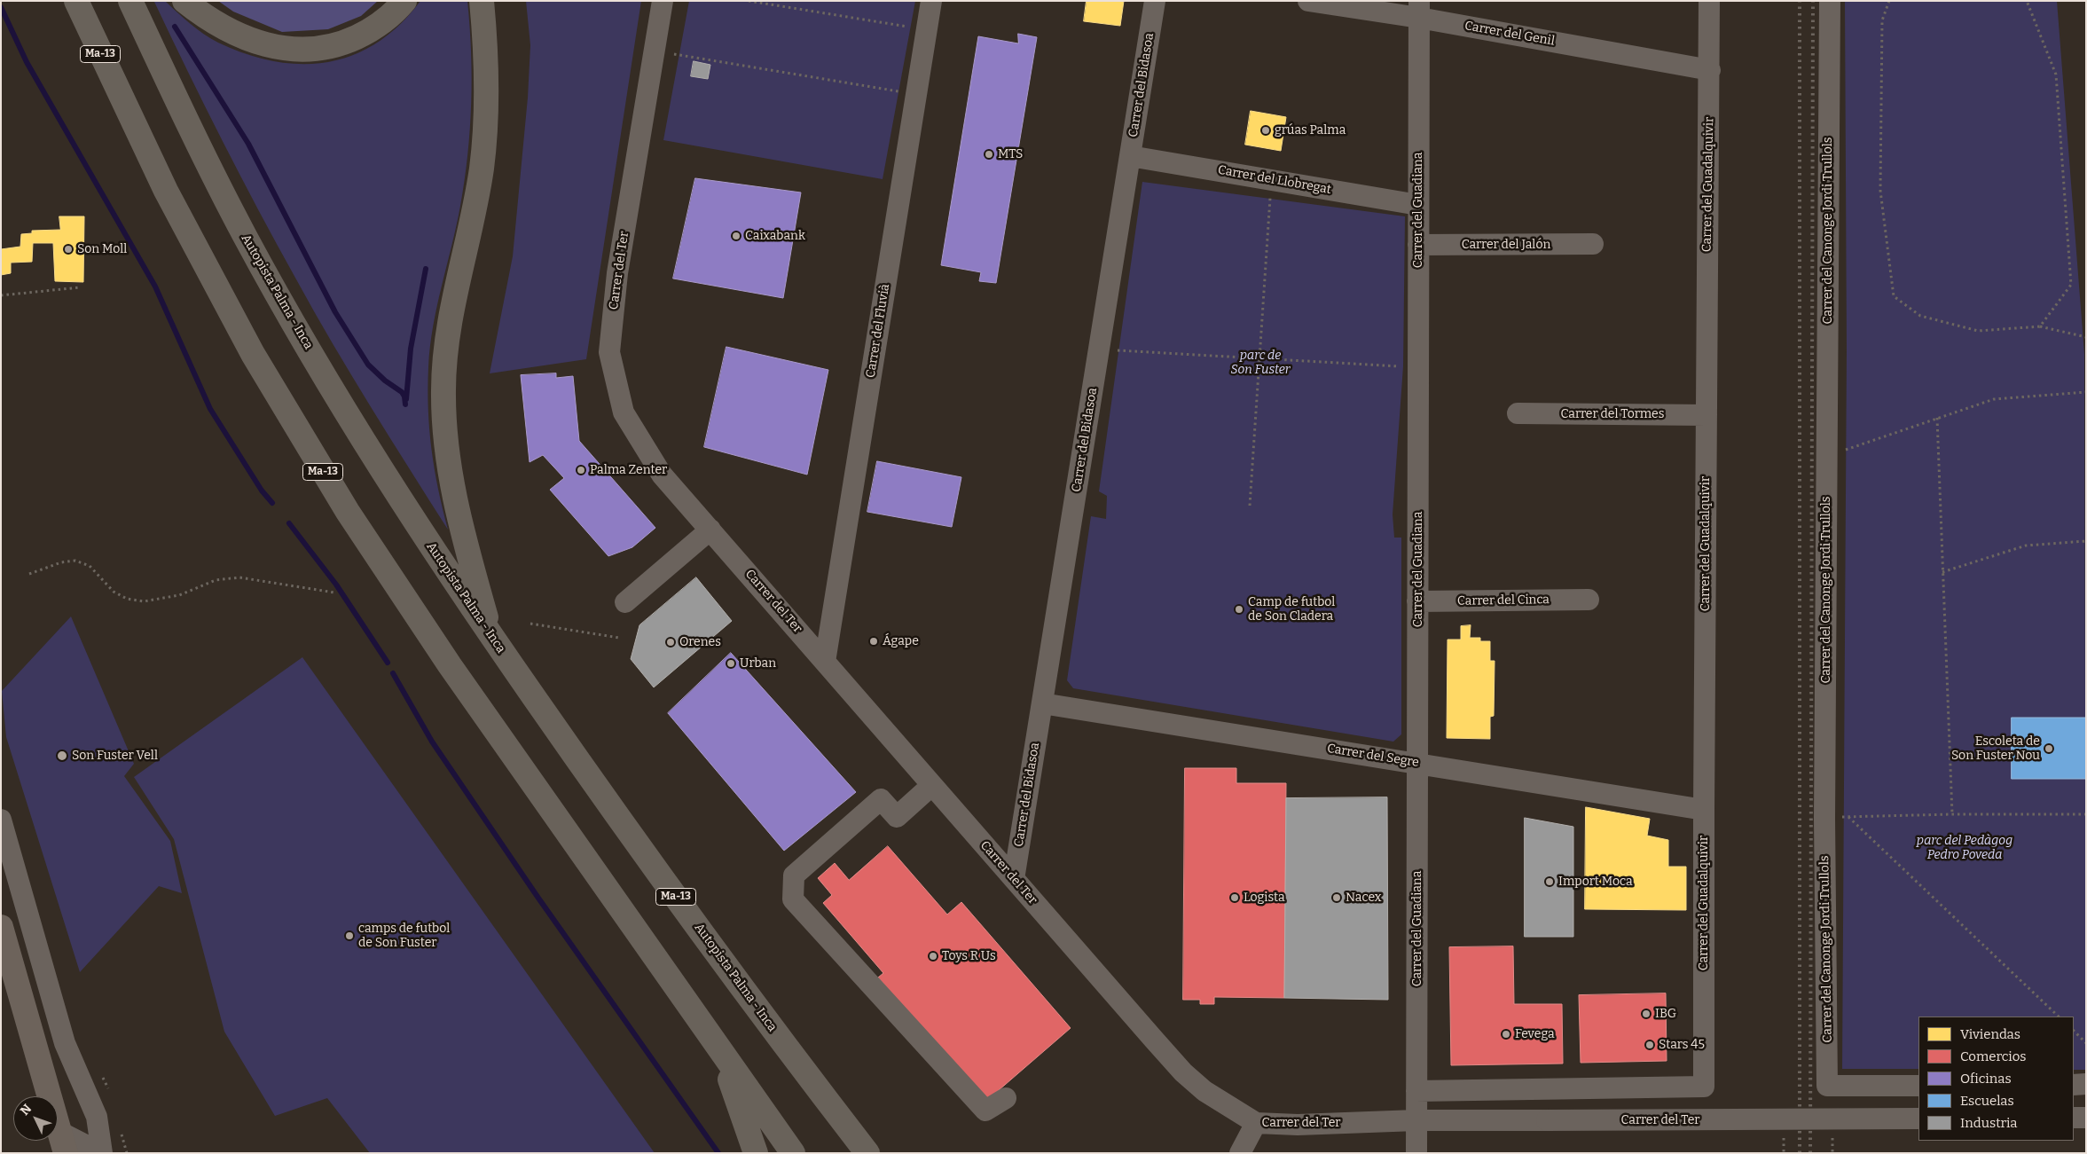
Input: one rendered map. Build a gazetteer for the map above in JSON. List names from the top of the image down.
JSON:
{
  "streets": {
    "highway": ["Ma-13", "Autopista Palma - Inca"],
    "street": [
      "Carrer del Genil",
      "Carrer del Bidasoa",
      "Carrer del Llobregat",
      "Carrer del Guadalquivir",
      "Carrer del Guadiana",
      "Carrer del Canonge Jordi Trullols",
      "Carrer del Jalón",
      "Carrer del Ter",
      "Carrer del Fluvià",
      "Carrer del Tormes",
      "Carrer del Cinca",
      "Carrer del Segre"
    ]
  },
  "crossings": [
    ["Carrer del Genil", "Carrer del Guadalquivir"],
    ["Carrer del Genil", "Carrer del Guadiana"],
    ["Carrer del Bidasoa", "Carrer del Llobregat"],
    ["Carrer del Bidasoa", "Carrer del Ter"],
    ["Carrer del Bidasoa", "Carrer del Segre"],
    ["Carrer del Llobregat", "Carrer del Guadiana"],
    ["Carrer del Guadalquivir", "Carrer del Guadiana"],
    ["Carrer del Guadalquivir", "Carrer del Tormes"],
    ["Carrer del Guadalquivir", "Carrer del Segre"],
    ["Carrer del Guadiana", "Carrer del Jalón"],
    ["Carrer del Guadiana", "Carrer del Ter"],
    ["Carrer del Guadiana", "Carrer del Cinca"],
    ["Carrer del Guadiana", "Carrer del Segre"],
    ["Carrer del Ter", "Carrer del Fluvià"]
  ],
  "parks": ["parc de Son Fuster", "parc del Pedàgog Pedro Poveda"],
  "places": [
    "grúas Palma",
    "MTS",
    "Caixabank",
    "Son Moll",
    "Palma Zenter",
    "Camp de futbol de Son Cladera",
    "Ágape",
    "Orenes",
    "Urban",
    "Escoleta de Son Fuster Nou",
    "Son Fuster Vell",
    "Import Moca",
    "Logista",
    "Nacex",
    "camps de futbol de Son Fuster",
    "Toys R Us",
    "IBG",
    "Fevega",
    "Stars 45"
  ],
  "legend": [
    "Viviendas",
    "Comercios",
    "Oficinas",
    "Escuelas",
    "Industria"
  ],
  "north": "top left"
}
